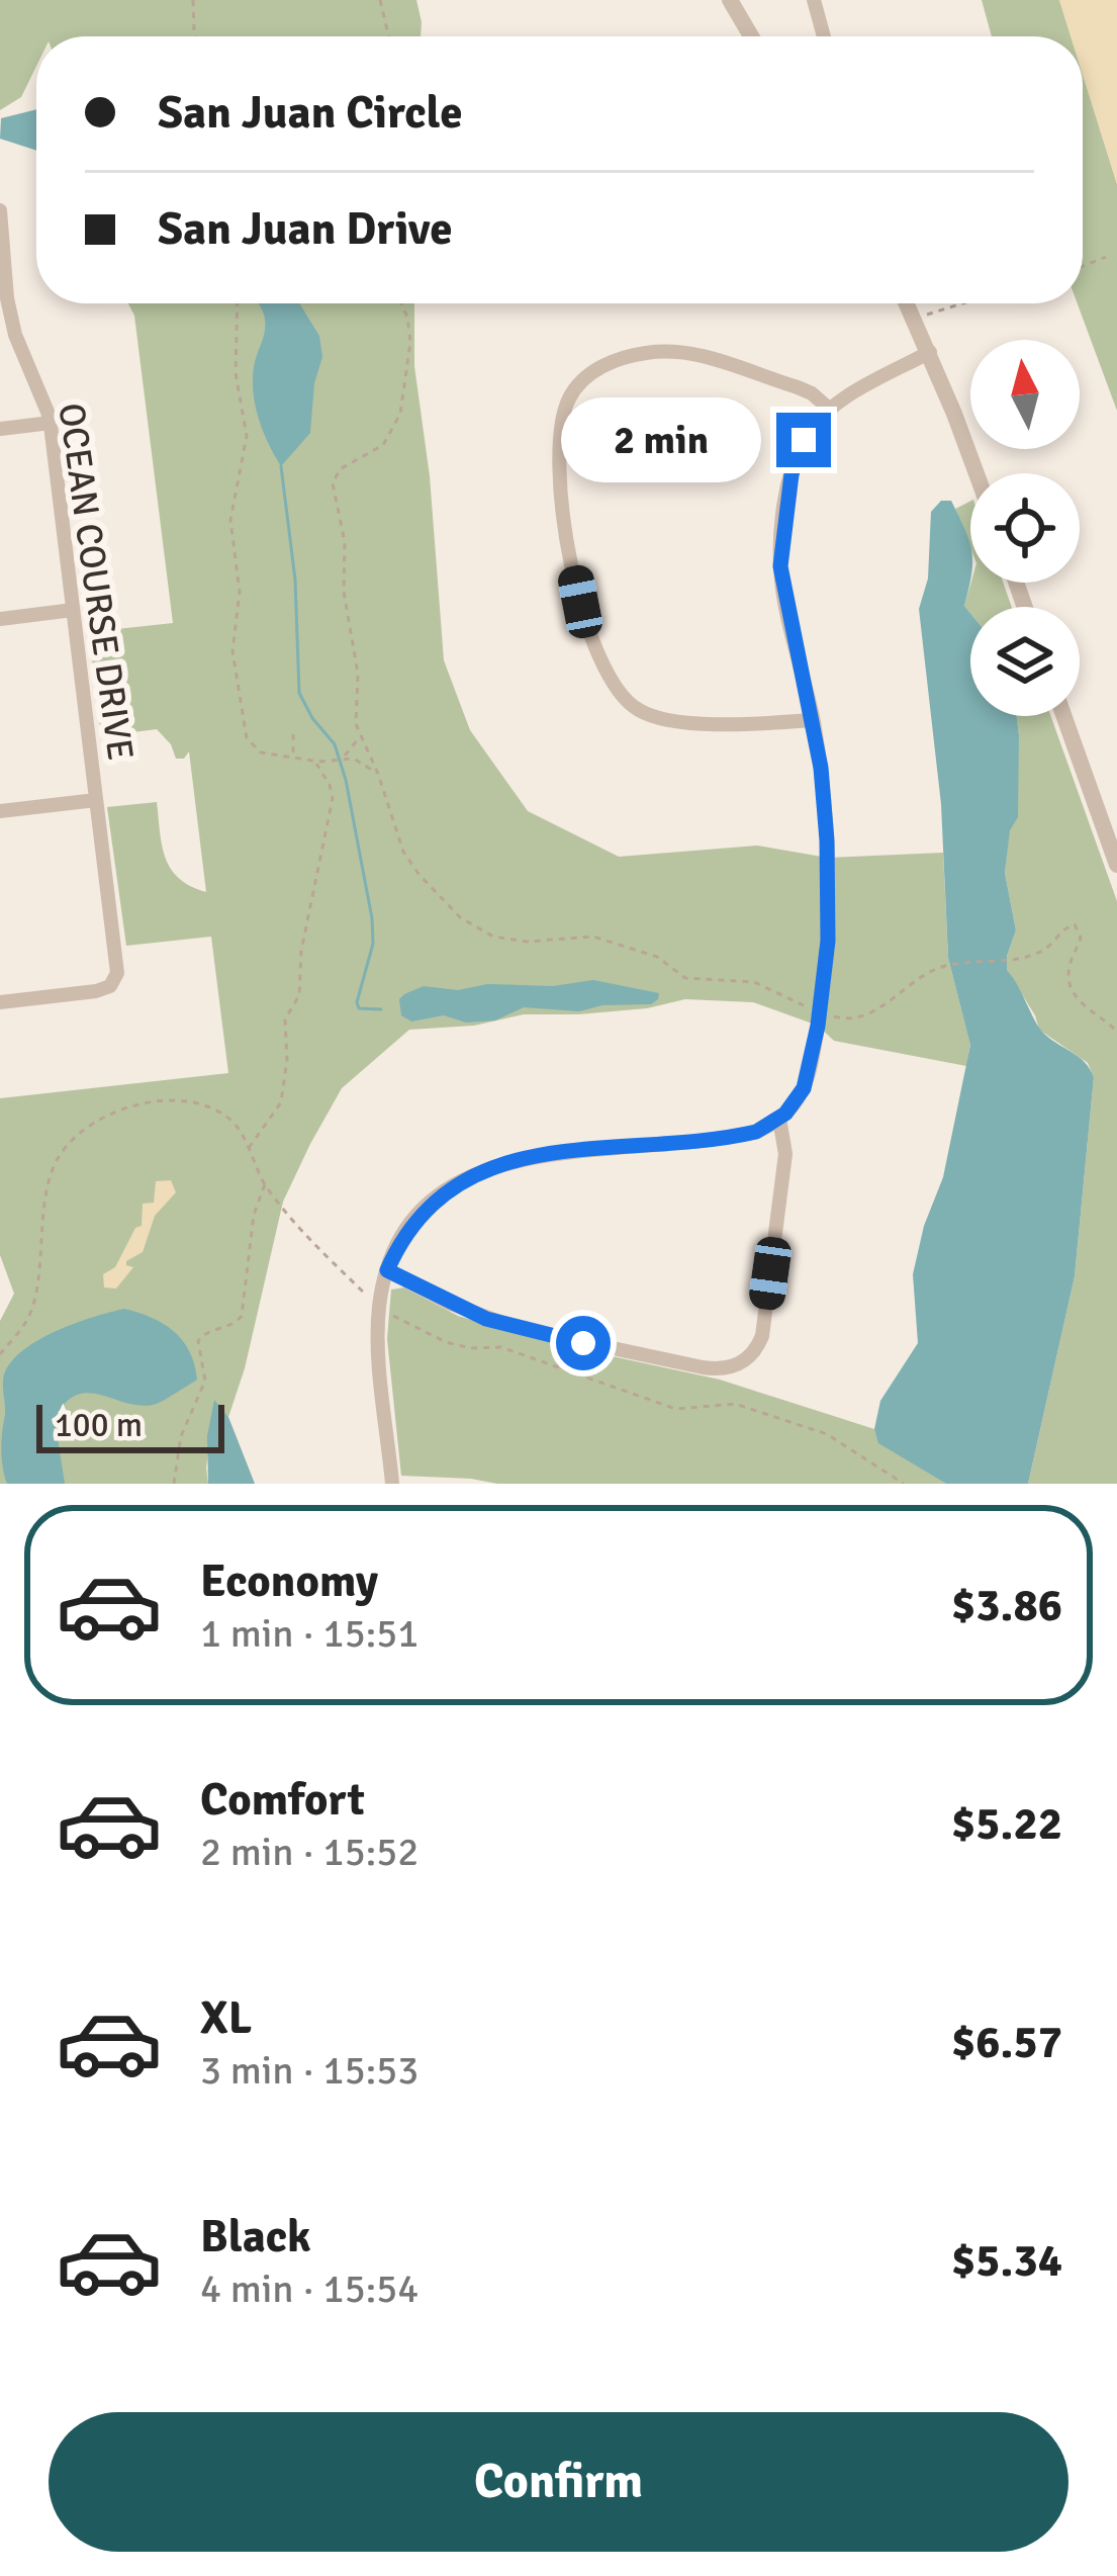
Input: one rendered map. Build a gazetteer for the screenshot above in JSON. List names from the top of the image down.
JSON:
{
  "streets": {
    "street": ["OCEAN COURSE DRIVE"]
  },
  "scale_bar": "100 m",
  "north": "top",
  "page": {
    "banner": ["San Juan Circle", "San Juan Drive"],
    "bubble": "2 min",
    "scale": "100 m",
    "list": [
      {
        "name": "Economy",
        "note": "1 min · 15:51",
        "value": "$3.86"
      },
      {
        "name": "Comfort",
        "note": "2 min · 15:52",
        "value": "$5.22"
      },
      {
        "name": "XL",
        "note": "3 min · 15:53",
        "value": "$6.57"
      },
      {
        "name": "Black",
        "note": "4 min · 15:54",
        "value": "$5.34"
      }
    ],
    "buttons": "Confirm"
  }
}
